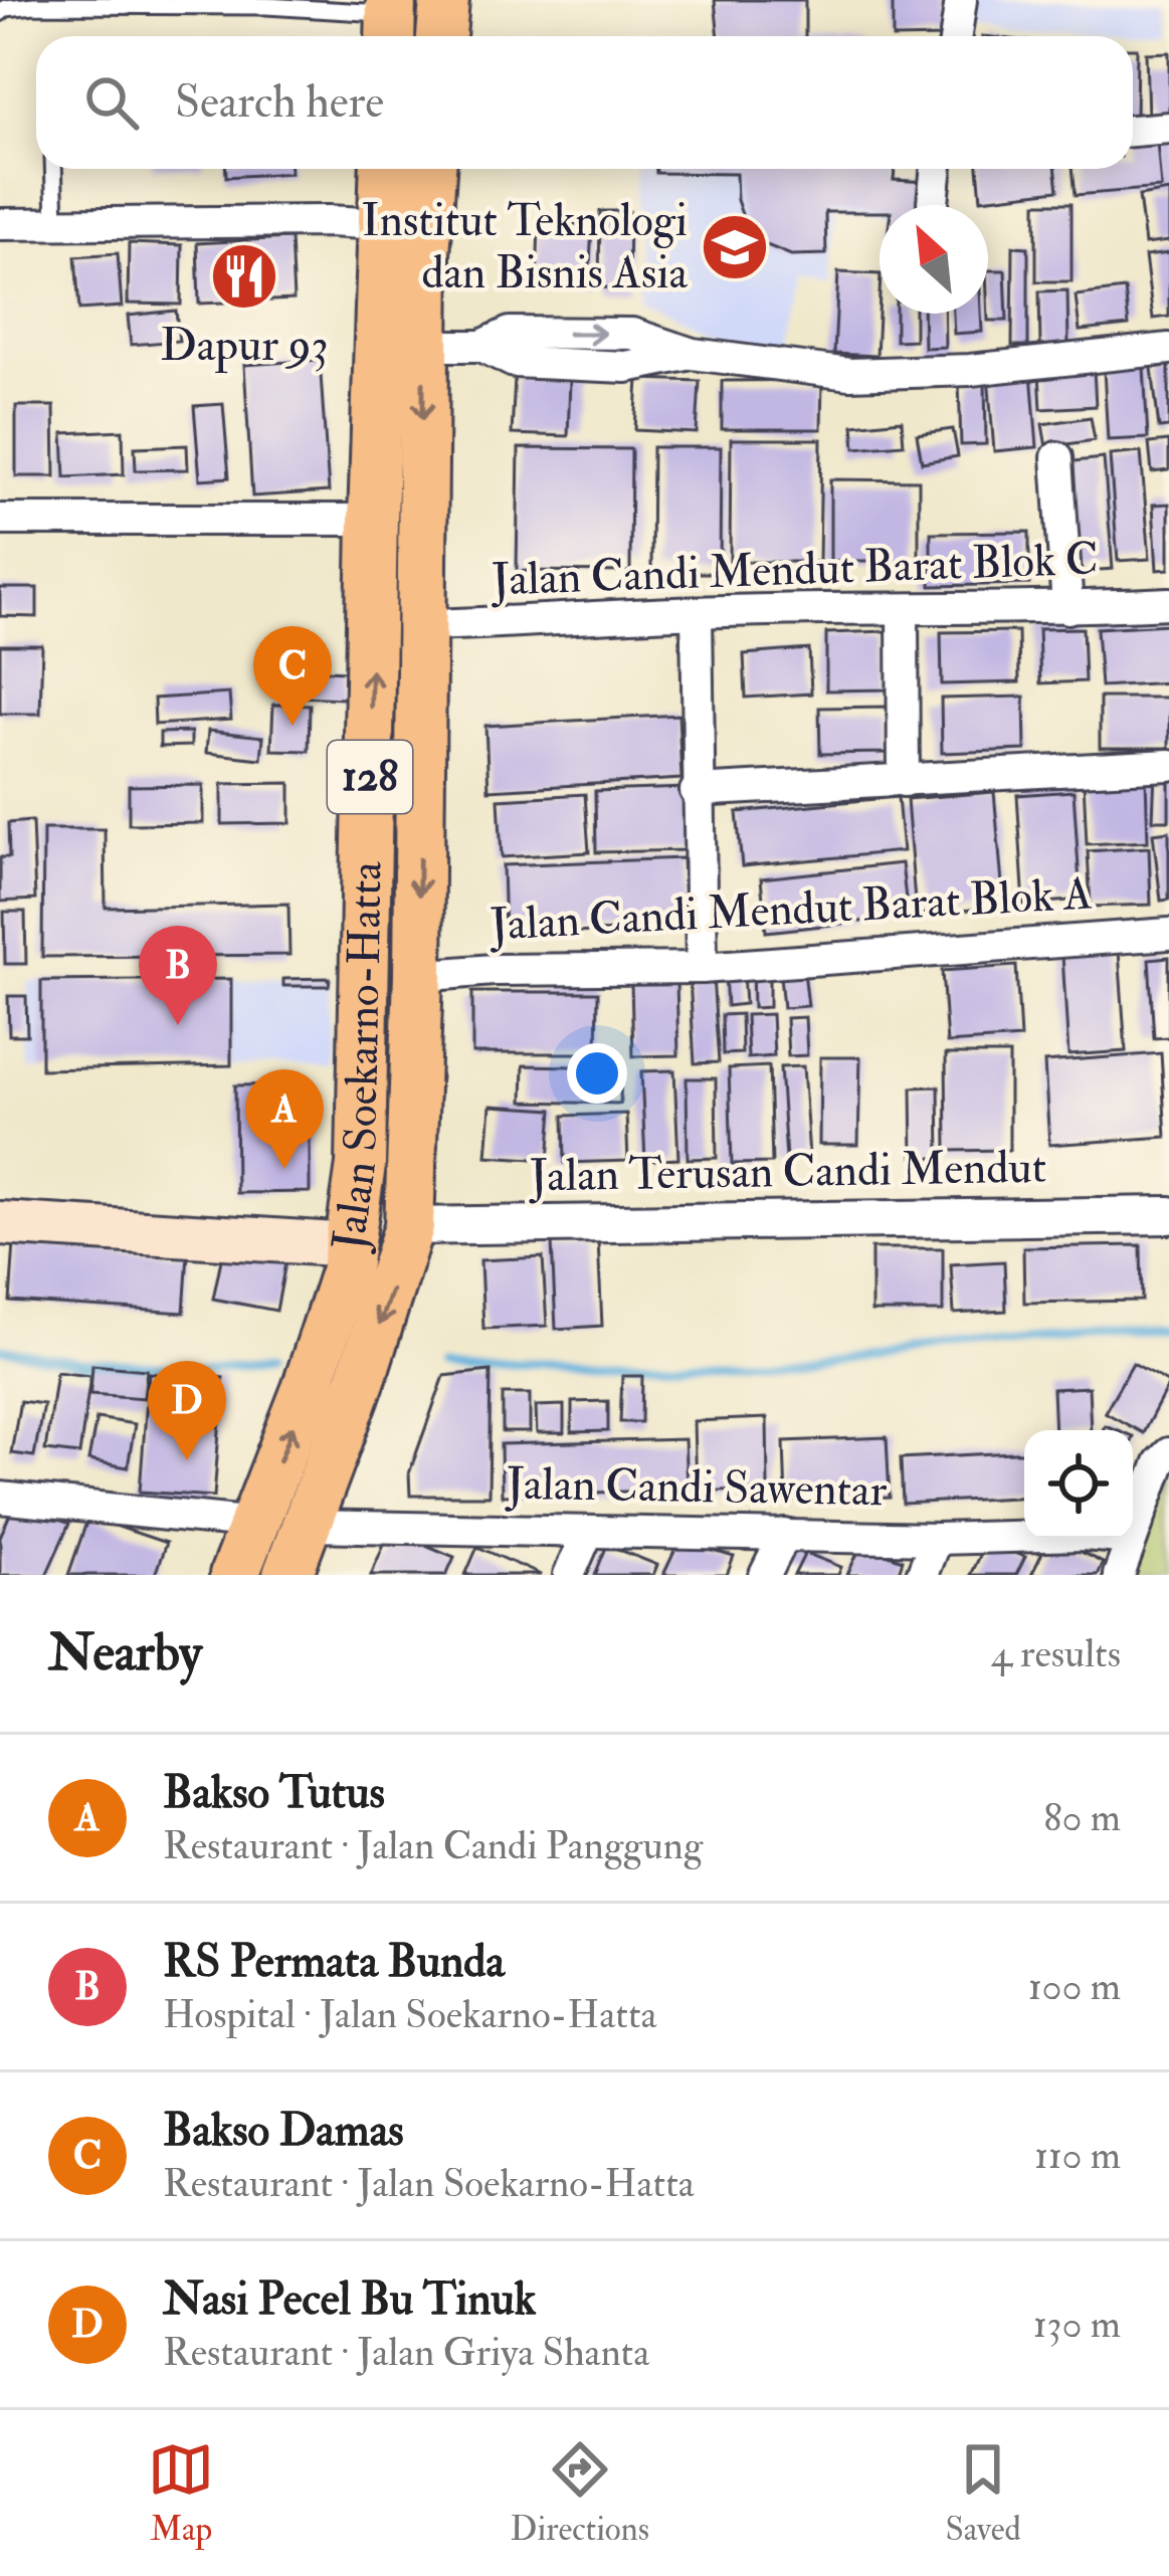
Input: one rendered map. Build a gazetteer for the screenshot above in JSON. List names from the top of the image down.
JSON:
{
  "streets": {
    "main road": ["128", "Jalan Soekarno-Hatta"],
    "street": [
      "Jalan Candi Mendut Barat Blok C",
      "Jalan Candi Mendut Barat Blok A",
      "Jalan Terusan Candi Mendut",
      "Jalan Candi Sawentar"
    ]
  },
  "crossings": [
    ["Jalan Candi Mendut Barat Blok C", "Jalan Soekarno-Hatta"],
    ["Jalan Candi Mendut Barat Blok A", "Jalan Soekarno-Hatta"],
    ["Jalan Soekarno-Hatta", "Jalan Terusan Candi Mendut"],
    ["Jalan Soekarno-Hatta", "Jalan Candi Sawentar"]
  ],
  "places": {
    "school or university": ["Institut Teknologi dan Bisnis Asia"],
    "restaurant": ["Dapur 93"]
  },
  "north": "top left",
  "page": {
    "search": "Search here",
    "pins": [
      "C",
      "B",
      "A",
      "D"
    ],
    "heading": ["Nearby", "4 results"],
    "list": [
      {
        "mark": "A",
        "name": "Bakso Tutus",
        "note": "Restaurant · Jalan Candi Panggung",
        "value": "80 m"
      },
      {
        "mark": "B",
        "name": "RS Permata Bunda",
        "note": "Hospital · Jalan Soekarno-Hatta",
        "value": "100 m"
      },
      {
        "mark": "C",
        "name": "Bakso Damas",
        "note": "Restaurant · Jalan Soekarno-Hatta",
        "value": "110 m"
      },
      {
        "mark": "D",
        "name": "Nasi Pecel Bu Tinuk",
        "note": "Restaurant · Jalan Griya Shanta",
        "value": "130 m"
      }
    ],
    "nav": ["Map", "Directions", "Saved"]
  }
}
